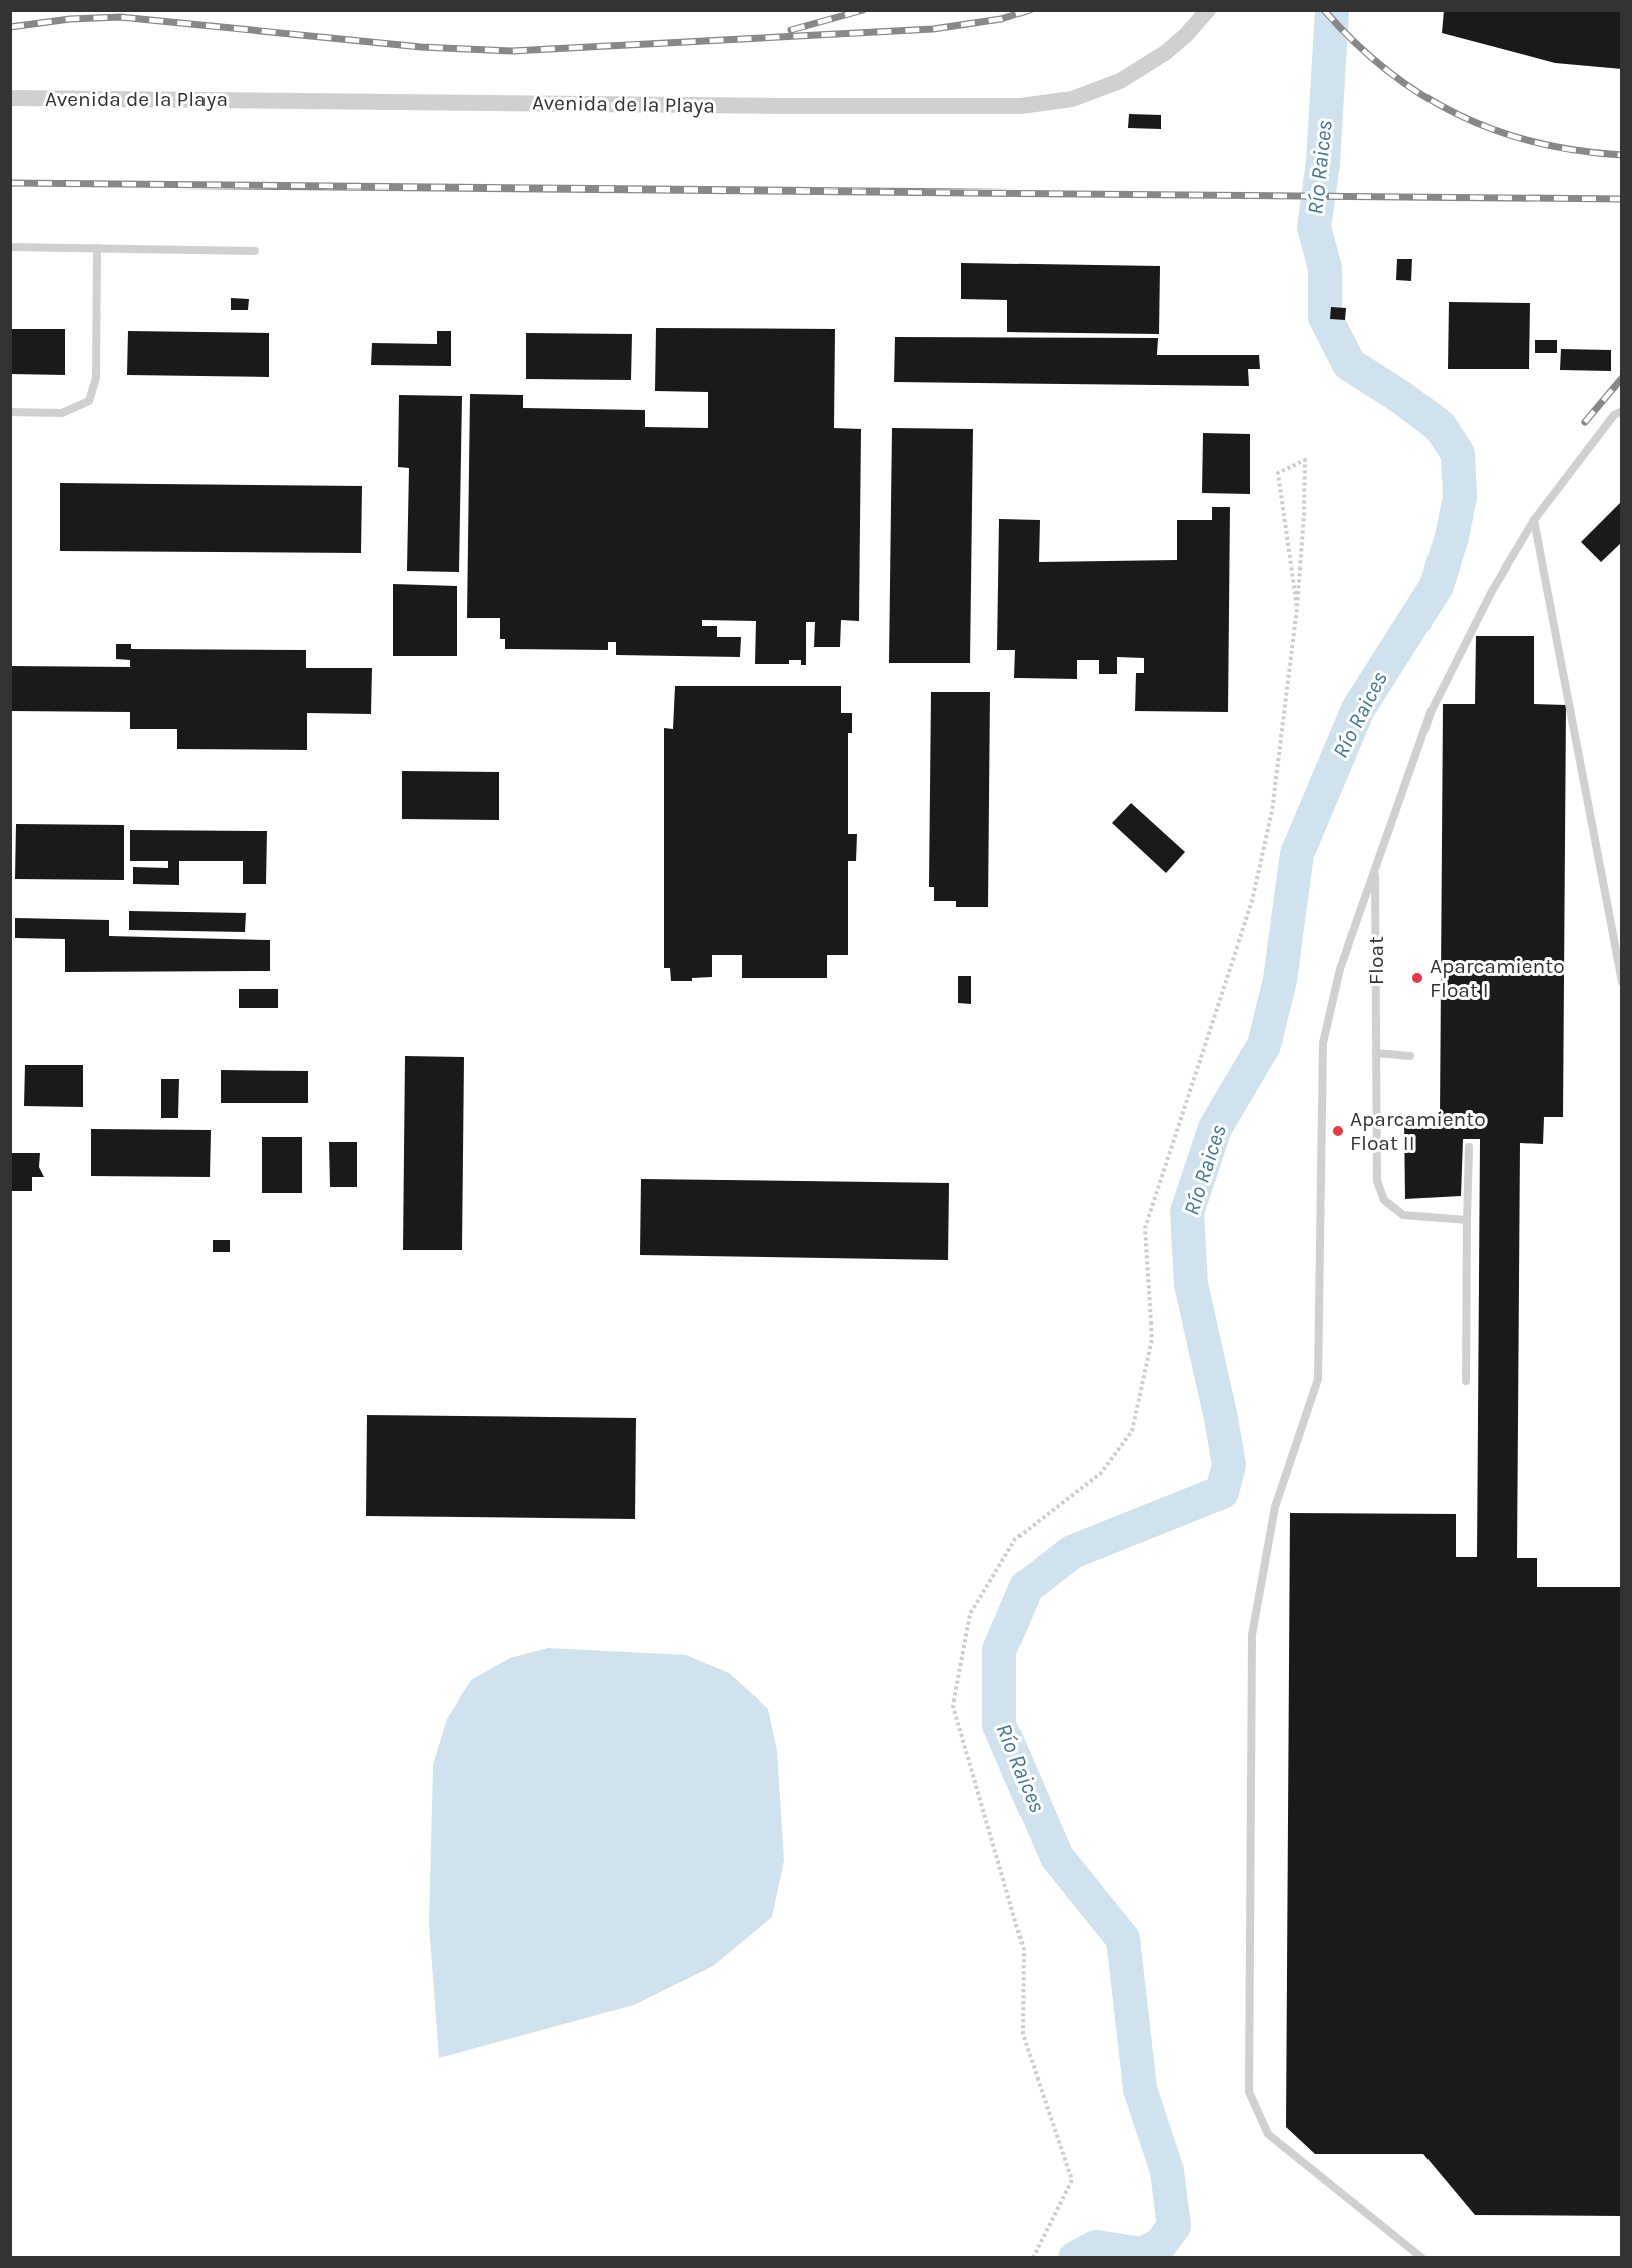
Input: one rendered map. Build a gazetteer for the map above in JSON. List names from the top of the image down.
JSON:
{
  "streets": {
    "street": ["Avenida de la Playa"],
    "lane": ["Float"]
  },
  "water": ["Río Raices"],
  "places": ["Aparcamiento Float I", "Aparcamiento Float II"]
}
